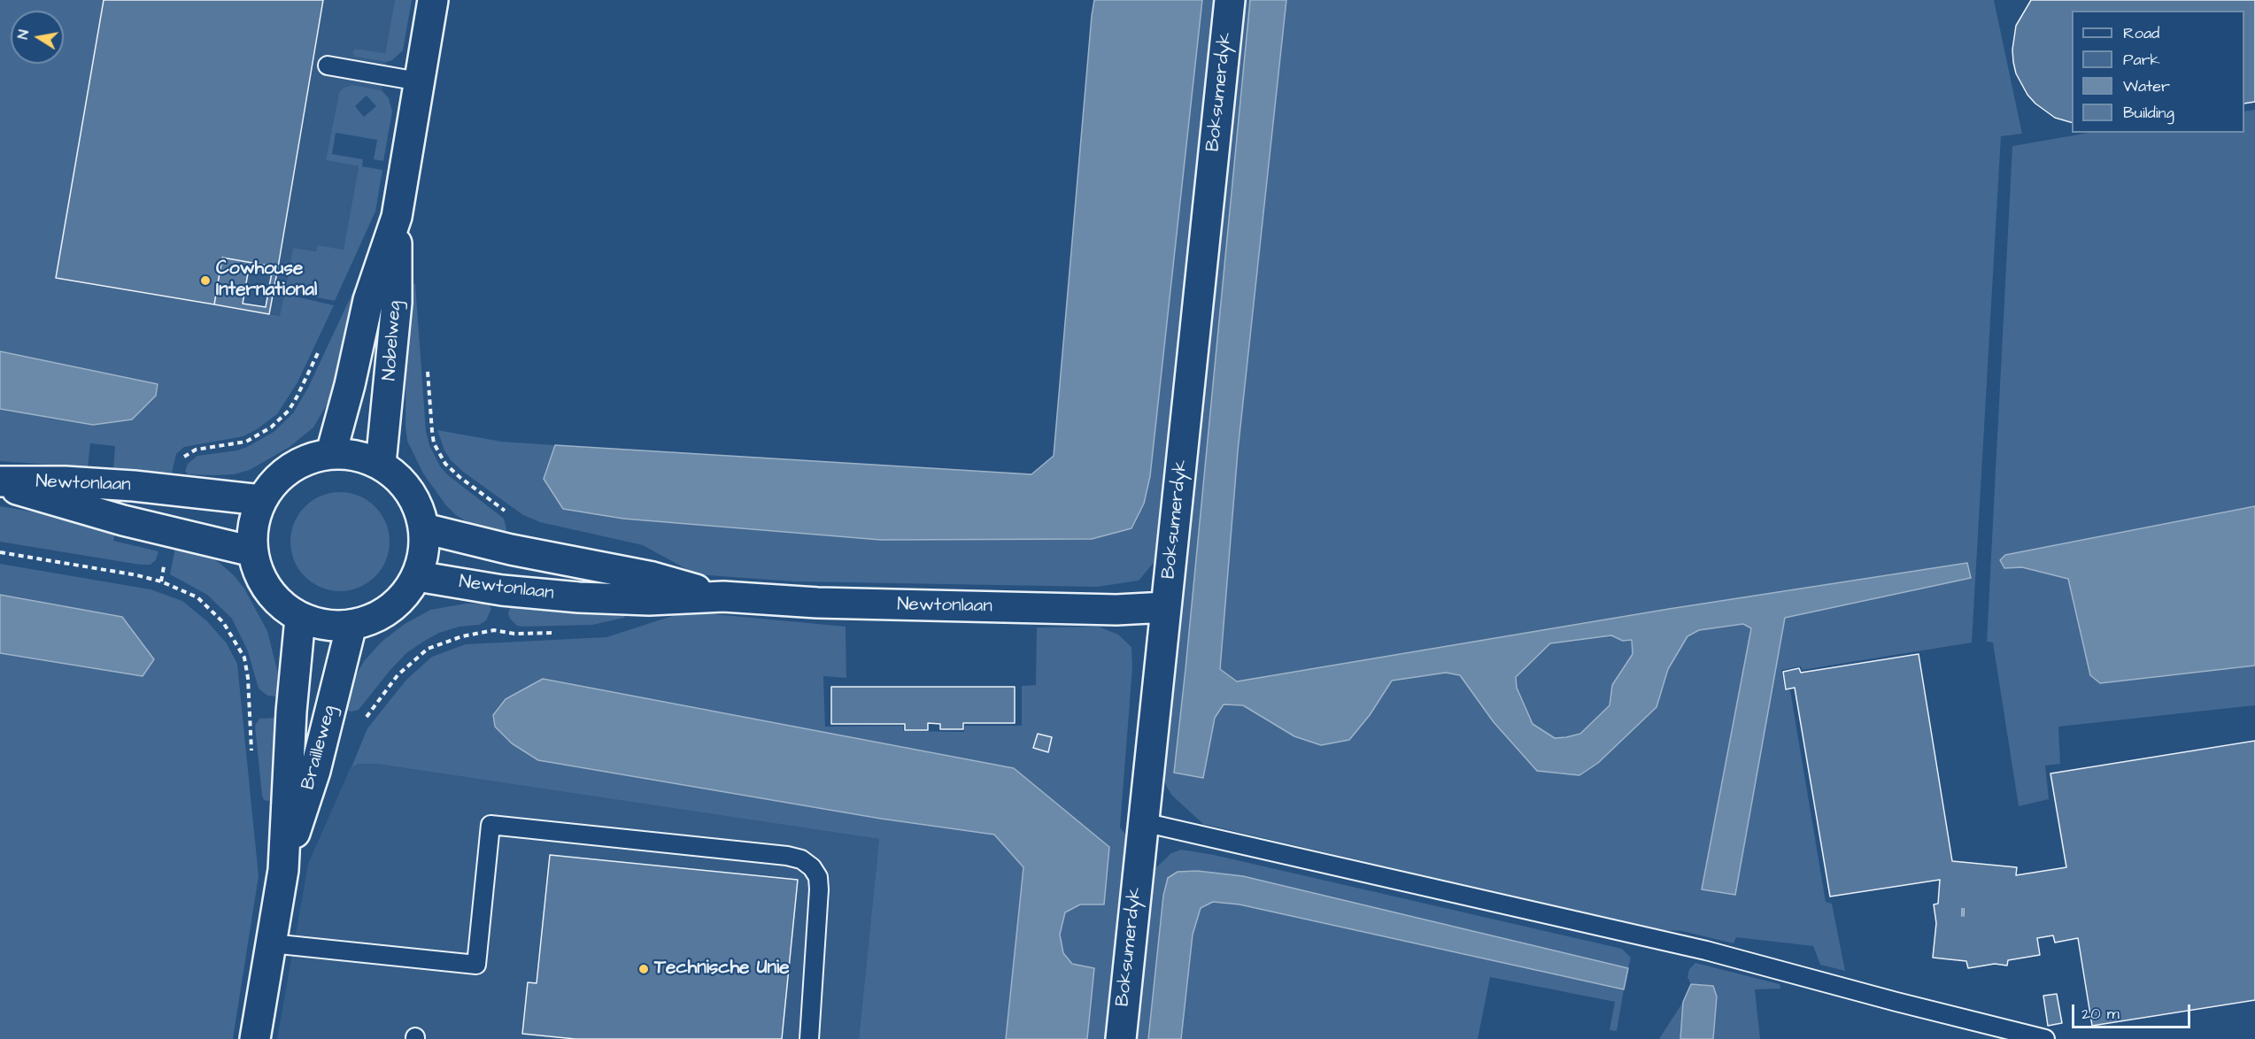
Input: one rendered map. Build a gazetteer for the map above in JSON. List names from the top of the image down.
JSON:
{
  "streets": {
    "street": [
      "Boksumerdyk",
      "Nobelweg",
      "Newtonlaan",
      "Brailleweg"
    ]
  },
  "crossings": [
    ["Boksumerdyk", "Newtonlaan"],
    ["Nobelweg", "Newtonlaan"],
    ["Nobelweg", "Brailleweg"],
    ["Newtonlaan", "Brailleweg"]
  ],
  "places": ["Cowhouse International", "Technische Unie"],
  "house_numbers": ["11"],
  "legend": [
    "Road",
    "Park",
    "Water",
    "Building"
  ],
  "scale_bar": "20 m",
  "north": "left"
}
